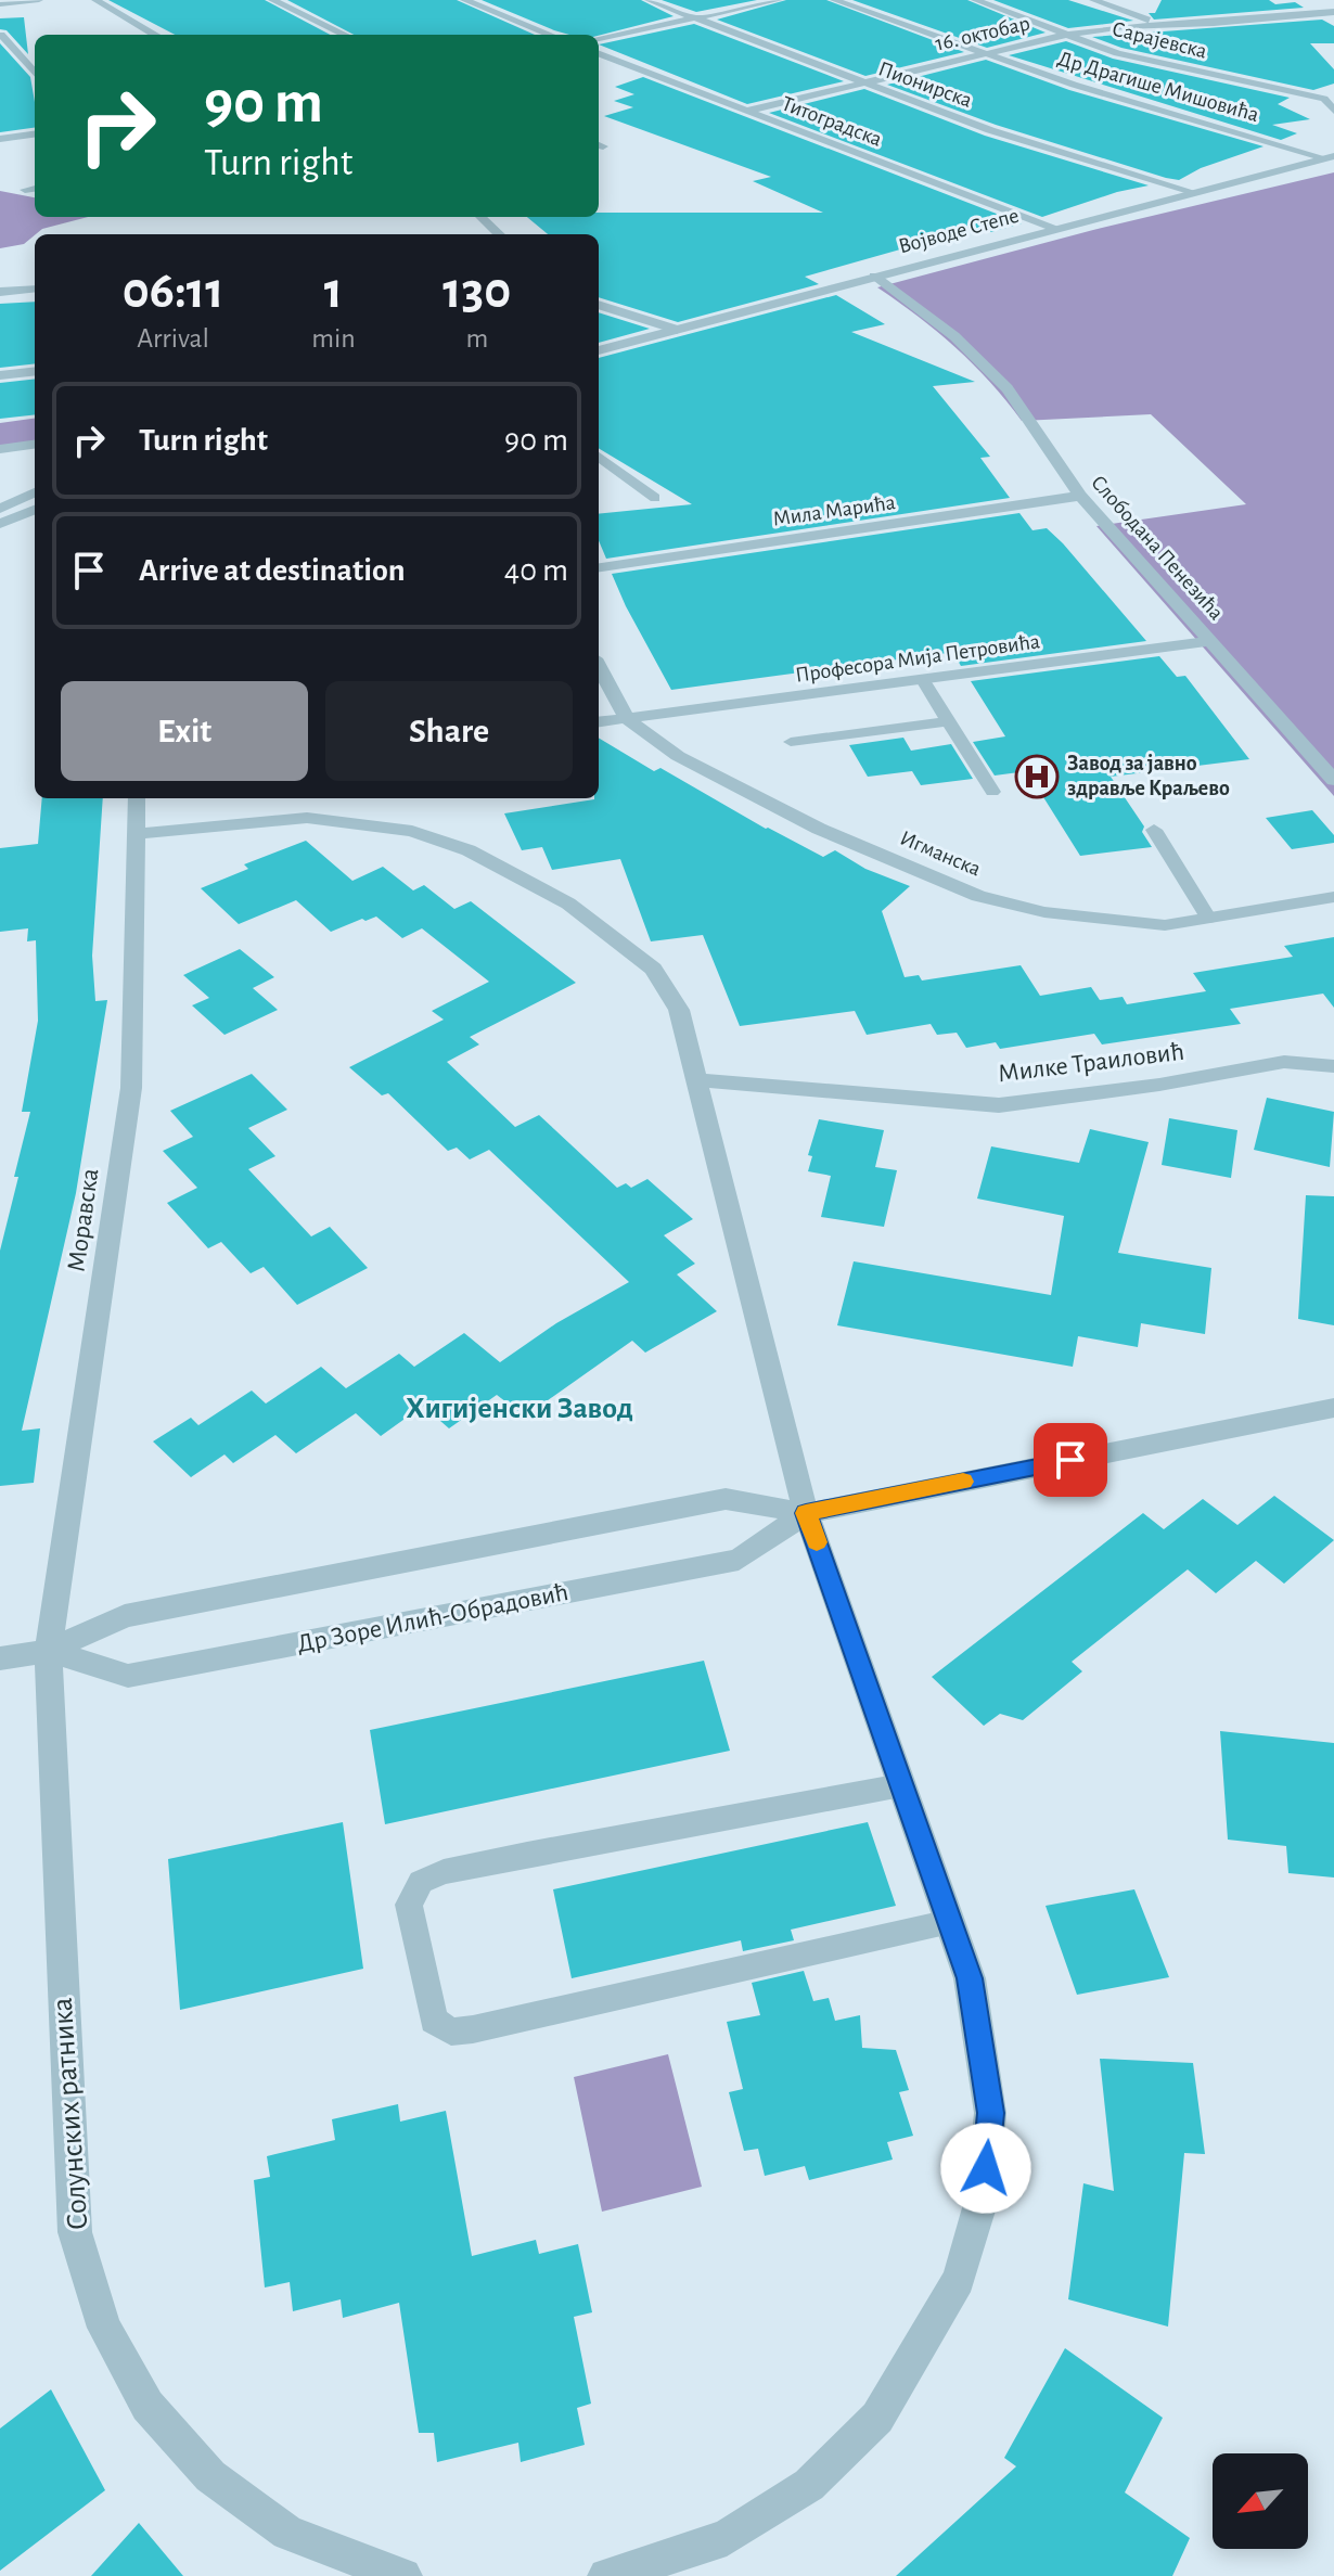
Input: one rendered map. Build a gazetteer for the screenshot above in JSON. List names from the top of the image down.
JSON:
{
  "streets": {
    "street": [
      "16. октобар",
      "Сарајевска",
      "Пионирска",
      "Др Драгише Мишовића",
      "Титоградска",
      "Војводе Степе",
      "Мила Марића",
      "Слободана Пенезића",
      "Професора Мија Петровића",
      "Игманска",
      "Милке Траиловић",
      "Моравска",
      "Др Зоре Илић-Обрадовић",
      "Солунских ратника"
    ]
  },
  "crossings": [
    ["16. октобар", "Сарајевска"],
    ["16. октобар", "Пионирска"],
    ["16. октобар", "Др Драгише Мишовића"],
    ["16. октобар", "Титоградска"],
    ["Пионирска", "Војводе Степе"],
    ["Др Драгише Мишовића", "Војводе Степе"],
    ["Титоградска", "Војводе Степе"],
    ["Војводе Степе", "Слободана Пенезића"],
    ["Мила Марића", "Слободана Пенезића"],
    ["Слободана Пенезића", "Професора Мија Петровића"],
    ["Професора Мија Петровића", "Игманска"],
    ["Моравска", "Др Зоре Илић-Обрадовић"],
    ["Моравска", "Солунских ратника"],
    ["Др Зоре Илић-Обрадовић", "Солунских ратника"]
  ],
  "districts": ["Хигијенски Завод"],
  "places": {
    "hospital": ["Завод за јавно здравље Краљево"]
  },
  "north": "bottom left",
  "page": {
    "turn": ["90 m", "Turn right"],
    "eta": [
      "06:11",
      "Arrival",
      "1",
      "min",
      "130",
      "m"
    ],
    "list": [
      {
        "name": "Turn right",
        "value": "90 m"
      },
      {
        "name": "Arrive at destination",
        "value": "40 m"
      }
    ],
    "buttons": ["Exit", "Share"]
  }
}
